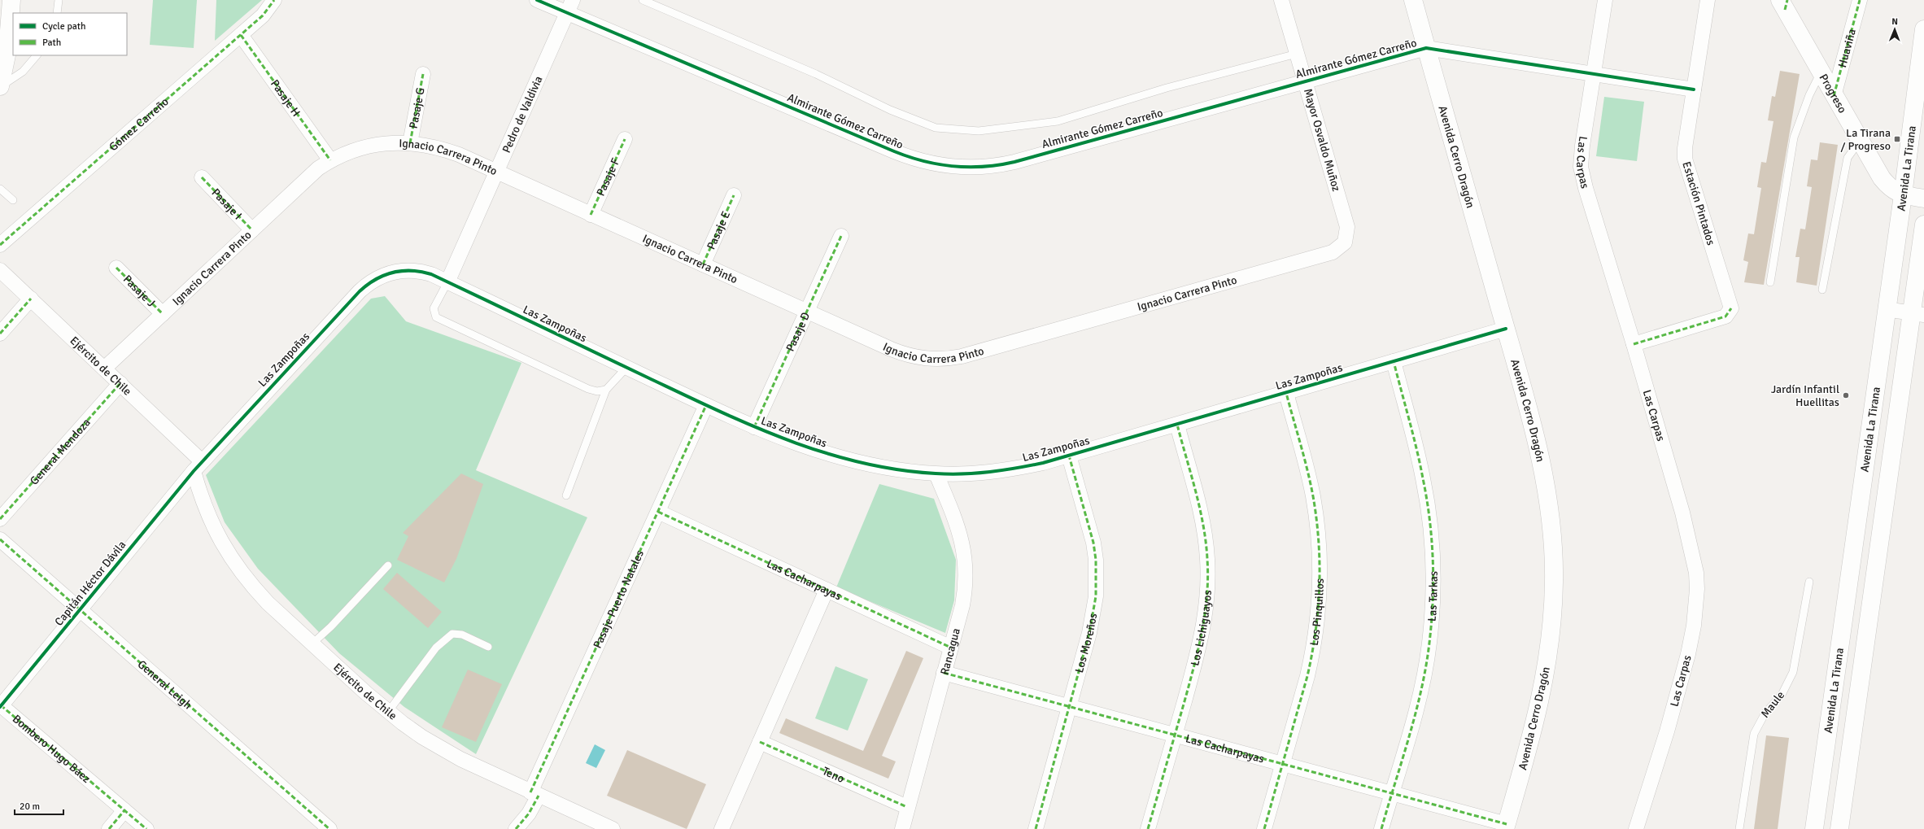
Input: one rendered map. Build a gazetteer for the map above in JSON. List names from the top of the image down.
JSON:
{
  "streets": {
    "main road": ["Progreso", "Avenida Cerro Dragón", "Avenida La Tirana"],
    "street": [
      "Huaviña",
      "Almirante Gómez Carreño",
      "Pasaje H",
      "Pasaje G",
      "Pedro de Valdivia",
      "Gómez Carreño",
      "Mayor Osvaldo Muñoz",
      "Ignacio Carrera Pinto",
      "Las Carpas",
      "Pasaje F",
      "Pasaje I",
      "Estación Pintados",
      "Pasaje E",
      "Pasaje J",
      "Las Zampoñas",
      "Pasaje D",
      "Ejército de Chile",
      "General Mendoza",
      "Las Cacharpayas",
      "Capitán Héctor Dávila",
      "Las Tarkas",
      "Pasaje Puerto Natales",
      "Los Pinquillos",
      "Los Lichiguayos",
      "Los Moreños",
      "Rancagua",
      "General Leigh",
      "Bombero Hugo Báez",
      "Teno"
    ],
    "lane": ["Maule"]
  },
  "crossings": [
    ["Huaviña", "Progreso"],
    ["Almirante Gómez Carreño", "Pedro de Valdivia"],
    ["Almirante Gómez Carreño", "Mayor Osvaldo Muñoz"],
    ["Almirante Gómez Carreño", "Avenida Cerro Dragón"],
    ["Almirante Gómez Carreño", "Las Carpas"],
    ["Almirante Gómez Carreño", "Estación Pintados"],
    ["Progreso", "Avenida La Tirana"],
    ["Pasaje H", "Gómez Carreño"],
    ["Pasaje H", "Ignacio Carrera Pinto"],
    ["Pasaje G", "Ignacio Carrera Pinto"],
    ["Pedro de Valdivia", "Ignacio Carrera Pinto"],
    ["Pedro de Valdivia", "Las Zampoñas"],
    ["Mayor Osvaldo Muñoz", "Ignacio Carrera Pinto"],
    ["Avenida Cerro Dragón", "Las Zampoñas"],
    ["Avenida Cerro Dragón", "Las Cacharpayas"],
    ["Ignacio Carrera Pinto", "Pasaje F"],
    ["Ignacio Carrera Pinto", "Pasaje I"],
    ["Ignacio Carrera Pinto", "Pasaje E"],
    ["Ignacio Carrera Pinto", "Pasaje J"],
    ["Ignacio Carrera Pinto", "Pasaje D"],
    ["Ignacio Carrera Pinto", "Ejército de Chile"],
    ["Las Carpas", "Estación Pintados"],
    ["Las Zampoñas", "Pasaje D"],
    ["Las Zampoñas", "Ejército de Chile"],
    ["Las Zampoñas", "Capitán Héctor Dávila"],
    ["Las Zampoñas", "Las Tarkas"],
    ["Las Zampoñas", "Pasaje Puerto Natales"],
    ["Las Zampoñas", "Los Pinquillos"],
    ["Las Zampoñas", "Los Lichiguayos"],
    ["Las Zampoñas", "Los Moreños"],
    ["Las Zampoñas", "Rancagua"],
    ["Ejército de Chile", "General Mendoza"],
    ["Ejército de Chile", "Capitán Héctor Dávila"],
    ["Ejército de Chile", "Pasaje Puerto Natales"],
    ["Las Cacharpayas", "Las Tarkas"],
    ["Las Cacharpayas", "Pasaje Puerto Natales"],
    ["Las Cacharpayas", "Los Pinquillos"],
    ["Las Cacharpayas", "Los Lichiguayos"],
    ["Las Cacharpayas", "Los Moreños"],
    ["Las Cacharpayas", "Rancagua"],
    ["Capitán Héctor Dávila", "General Leigh"],
    ["Capitán Héctor Dávila", "Bombero Hugo Báez"],
    ["Rancagua", "Teno"]
  ],
  "places": {
    "transit": ["La Tirana / Progreso"],
    "other": ["Jardín Infantil Huellitas"]
  },
  "legend": ["Cycle path", "Path"],
  "scale_bar": "20 m",
  "north": "top"
}
